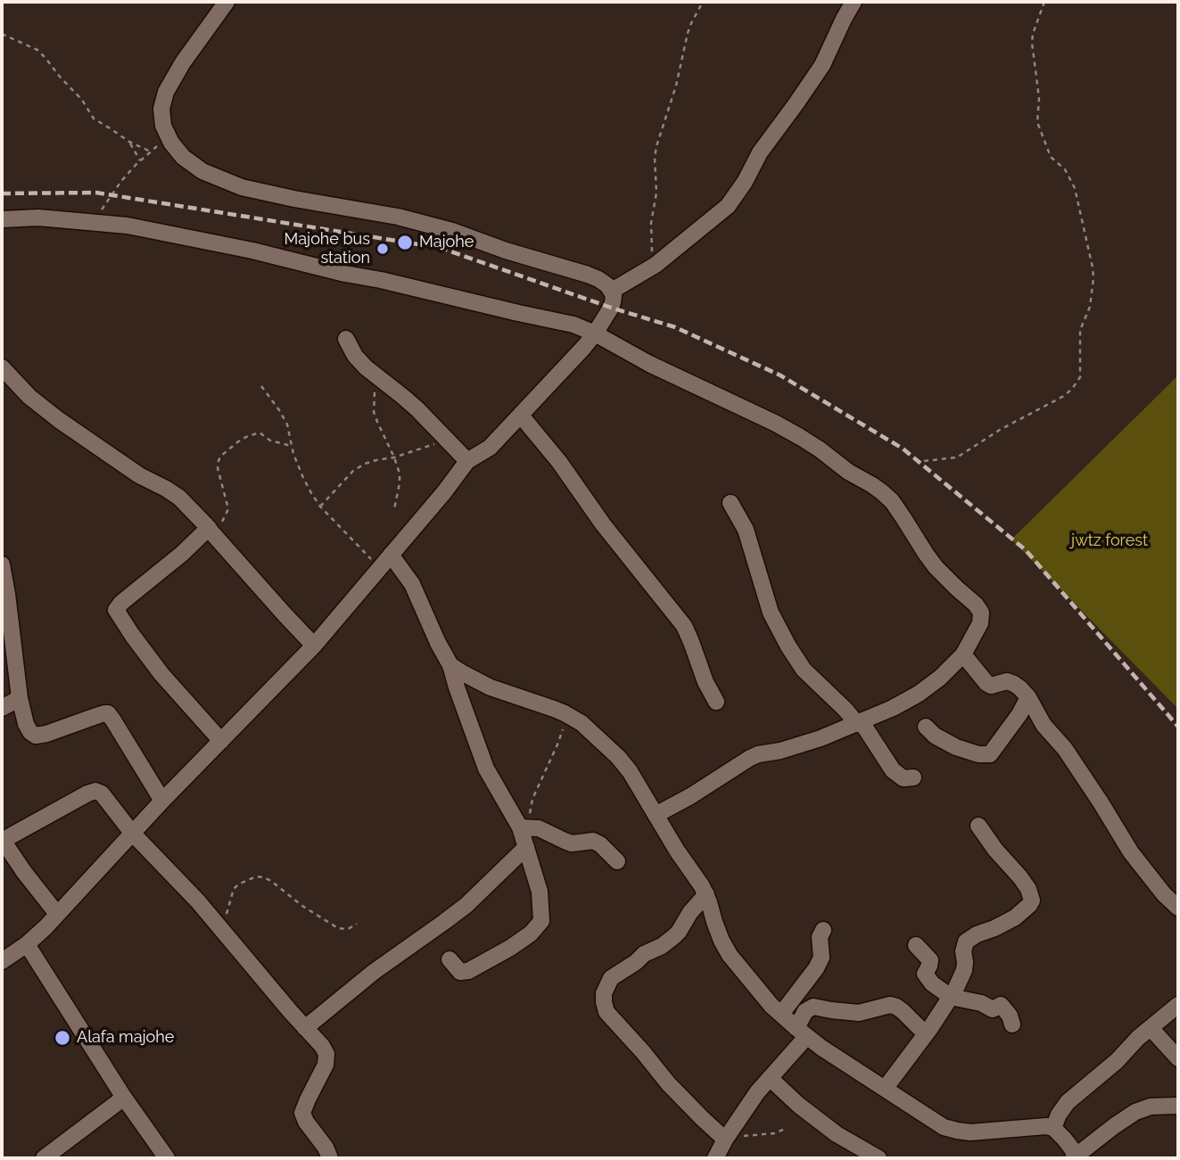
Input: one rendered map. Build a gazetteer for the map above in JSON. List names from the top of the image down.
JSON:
{
  "parks": ["jwtz forest"],
  "places": ["Majohe", "Majohe bus station", "Alafa majohe"]
}
